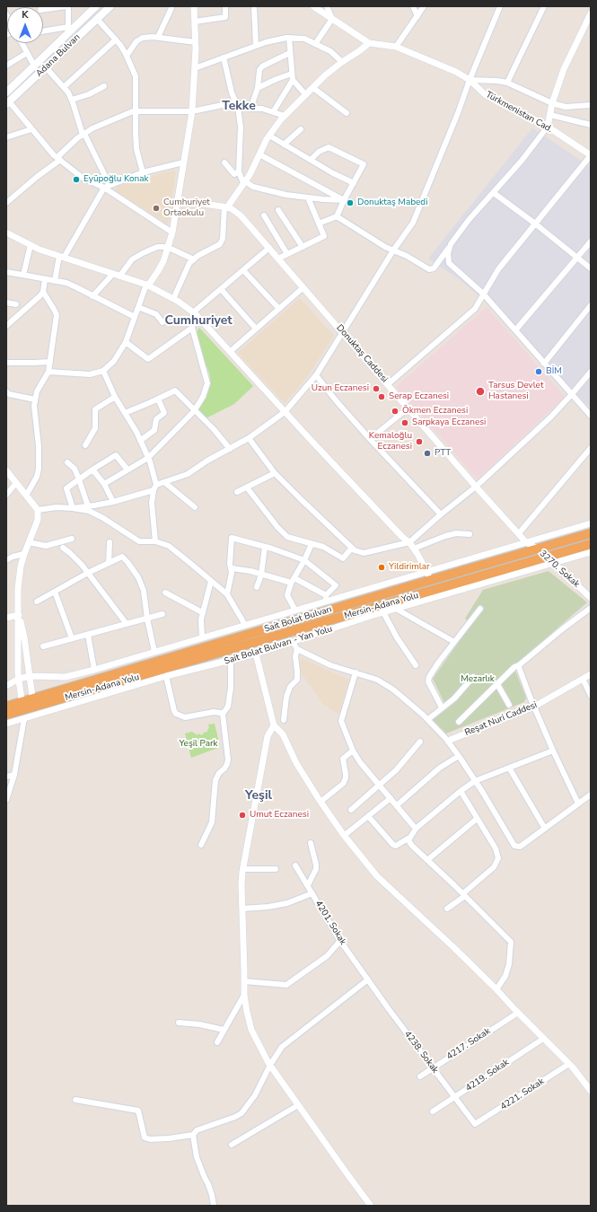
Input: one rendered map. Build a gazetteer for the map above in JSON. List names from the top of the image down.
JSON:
{
  "streets": {
    "highway": ["Mersin-Adana Yolu", "Sait Bolat Bulvarı"],
    "main road": ["Adana Bulvarı"],
    "street": [
      "Türkmenistan Cad.",
      "Donuktaş Caddesi",
      "3270. Sokak",
      "Sait Bolat Bulvarı - Yan Yolu",
      "Reşat Nuri Caddesi",
      "4201. Sokak",
      "4217. Sokak",
      "4238. Sokak",
      "4219. Sokak",
      "4221. Sokak"
    ]
  },
  "crossings": [
    ["Donuktaş Caddesi", "3270. Sokak"],
    ["3270. Sokak", "Mersin-Adana Yolu"],
    ["3270. Sokak", "Sait Bolat Bulvarı"],
    ["3270. Sokak", "Sait Bolat Bulvarı - Yan Yolu"],
    ["Mersin-Adana Yolu", "Sait Bolat Bulvarı"],
    ["Mersin-Adana Yolu", "Sait Bolat Bulvarı - Yan Yolu"],
    ["Sait Bolat Bulvarı", "Sait Bolat Bulvarı - Yan Yolu"],
    ["4201. Sokak", "4238. Sokak"],
    ["4217. Sokak", "4238. Sokak"],
    ["4238. Sokak", "4219. Sokak"],
    ["4238. Sokak", "4221. Sokak"]
  ],
  "districts": ["Tekke", "Cumhuriyet", "Yeşil"],
  "parks": ["Mezarlık", "Yeşil Park"],
  "places": [
    "Eyüpoğlu Konak",
    "Donuktaş Mabedi",
    "Cumhuriyet Ortaokulu",
    "BİM",
    "Uzun Eczanesi",
    "Tarsus Devlet Hastanesi",
    "Serap Eczanesi",
    "Ökmen Eczanesi",
    "Sarpkaya Eczanesi",
    "Kemaloğlu Eczanesi",
    "PTT",
    "Yildirimlar",
    "Umut Eczanesi"
  ],
  "north": "top"
}
